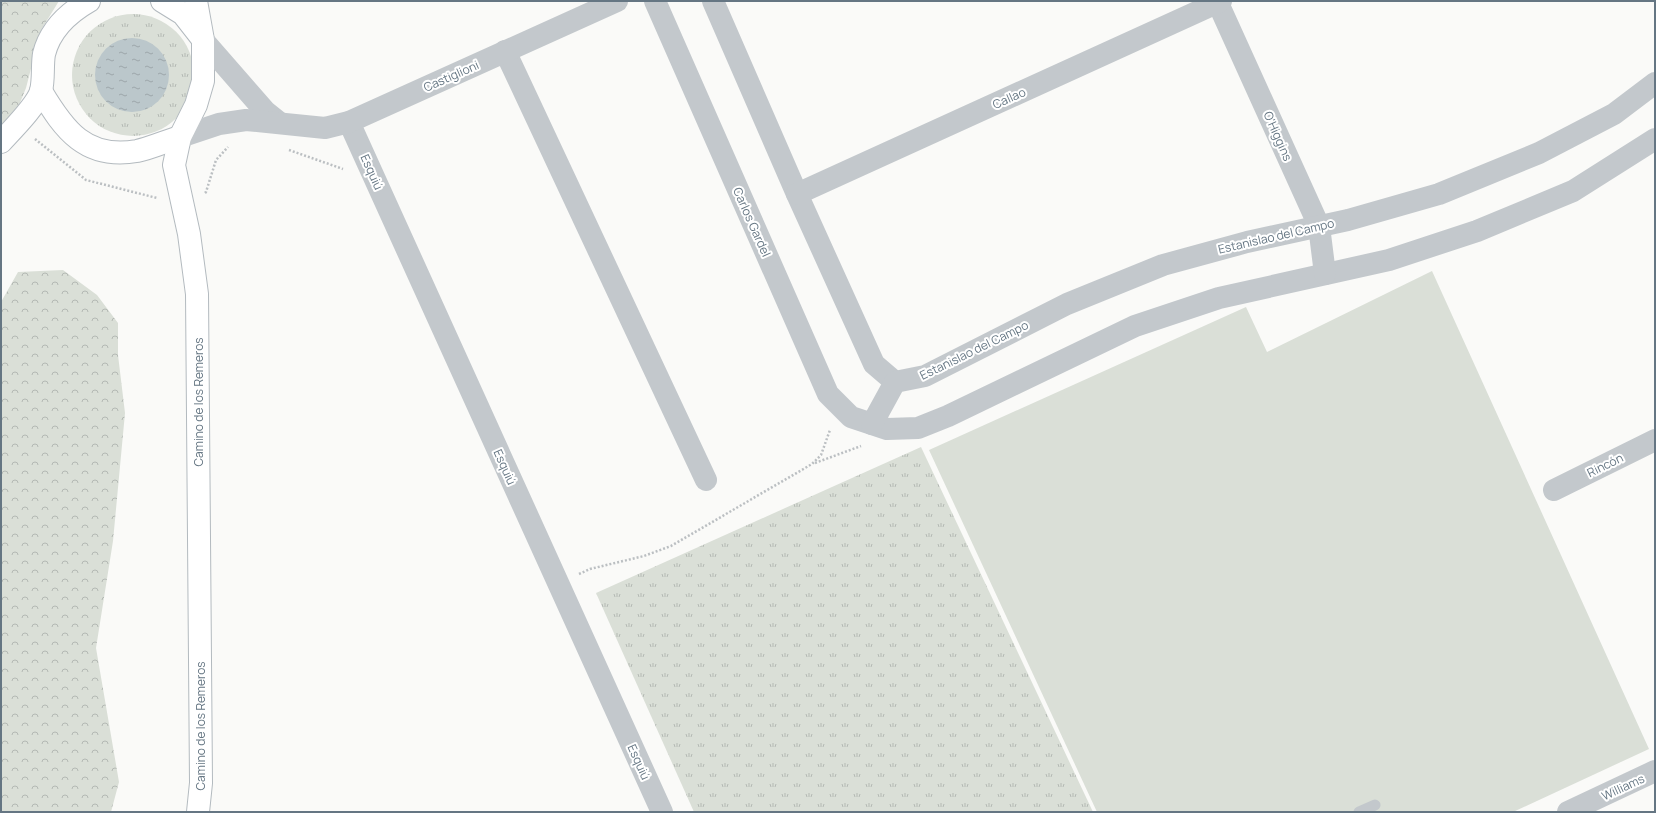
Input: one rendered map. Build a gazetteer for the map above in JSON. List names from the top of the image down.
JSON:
{
  "streets": {
    "main road": ["Camino de los Remeros"],
    "street": [
      "Castiglioni",
      "Callao",
      "O'Higgins",
      "Esquiú",
      "Carlos Gardel",
      "Estanislao del Campo",
      "Rincón",
      "Williams"
    ]
  },
  "crossings": [
    ["Castiglioni", "Esquiú"],
    ["Castiglioni", "Camino de los Remeros"],
    ["Callao", "O'Higgins"],
    ["O'Higgins", "Estanislao del Campo"]
  ]
}
